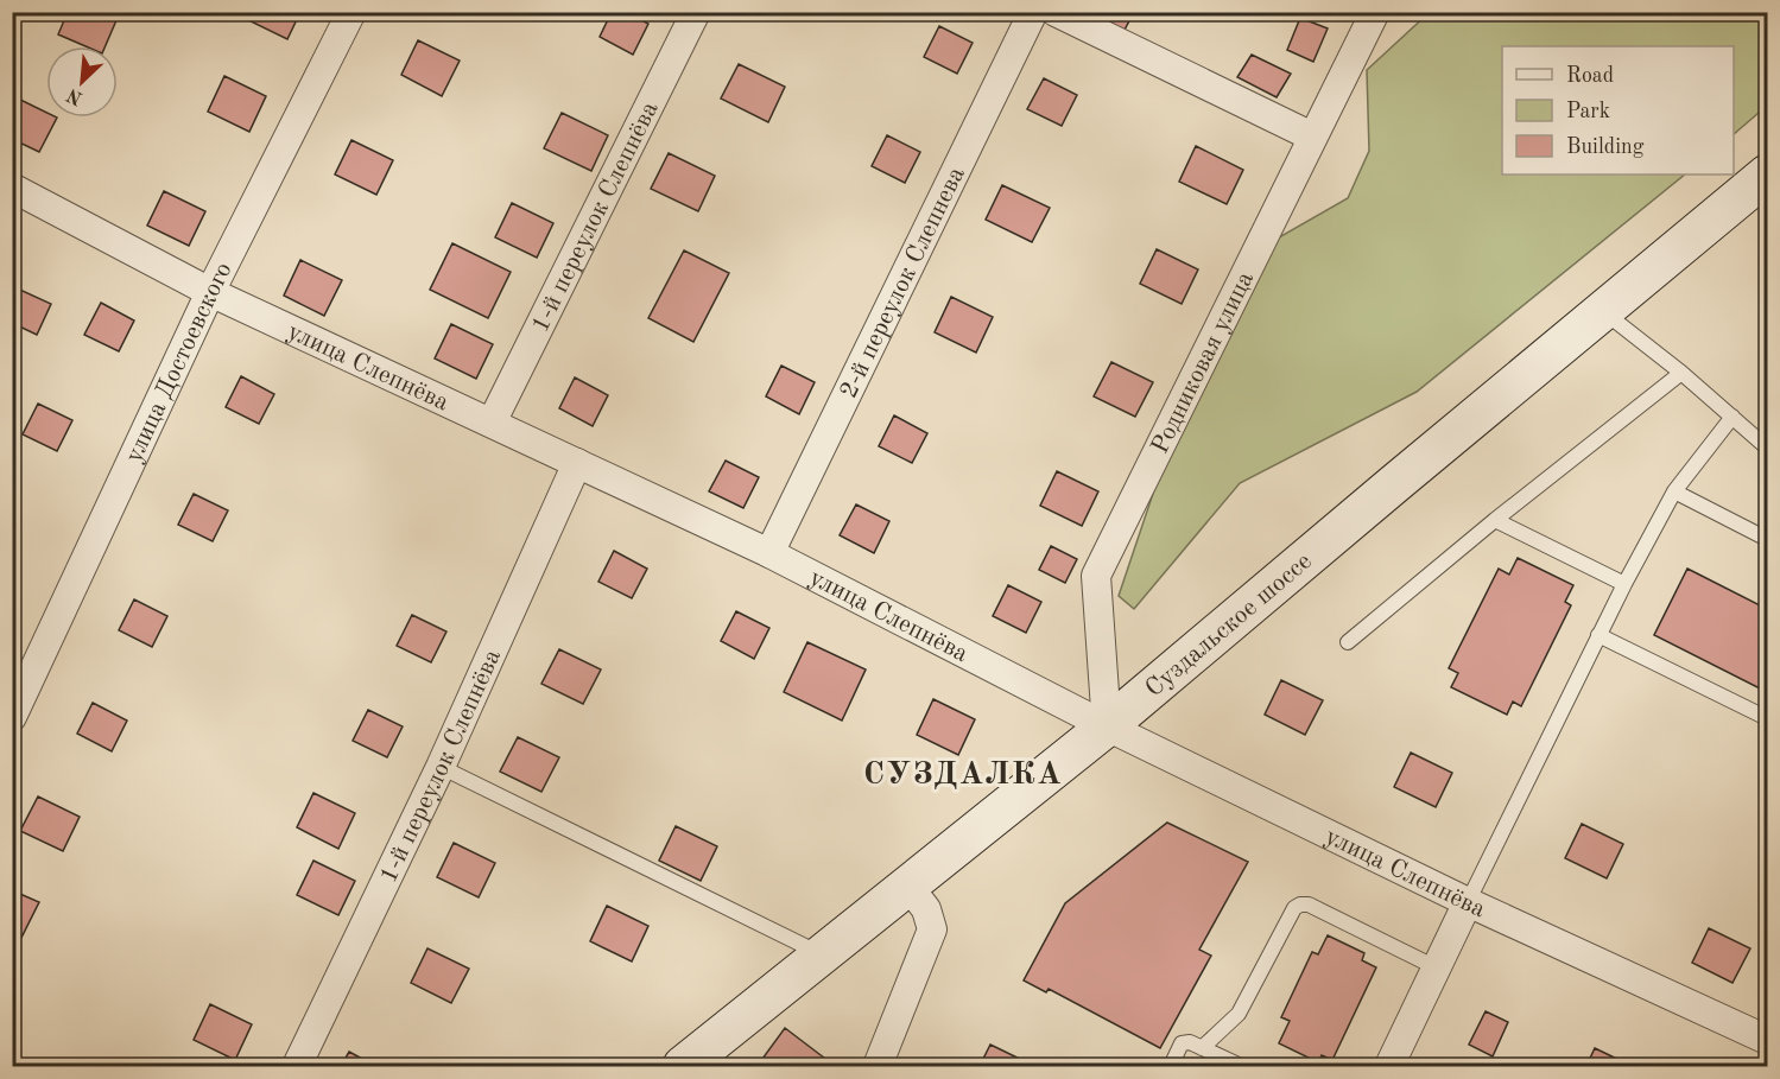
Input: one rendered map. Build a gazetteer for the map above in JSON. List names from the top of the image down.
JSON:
{
  "streets": {
    "main road": ["Суздальское шоссе"],
    "street": [
      "1-й переулок Слепнёва",
      "2-й переулок Слепнева",
      "Родниковая улица",
      "улица Достоевского",
      "улица Слепнёва"
    ]
  },
  "crossings": [
    ["1-й переулок Слепнёва", "улица Слепнёва"],
    ["2-й переулок Слепнева", "улица Слепнёва"],
    ["Родниковая улица", "улица Слепнёва"],
    ["Родниковая улица", "Суздальское шоссе"],
    ["улица Достоевского", "улица Слепнёва"],
    ["улица Слепнёва", "Суздальское шоссе"]
  ],
  "districts": ["СУЗДАЛКА"],
  "legend": ["Road", "Park", "Building"],
  "north": "bottom left"
}
